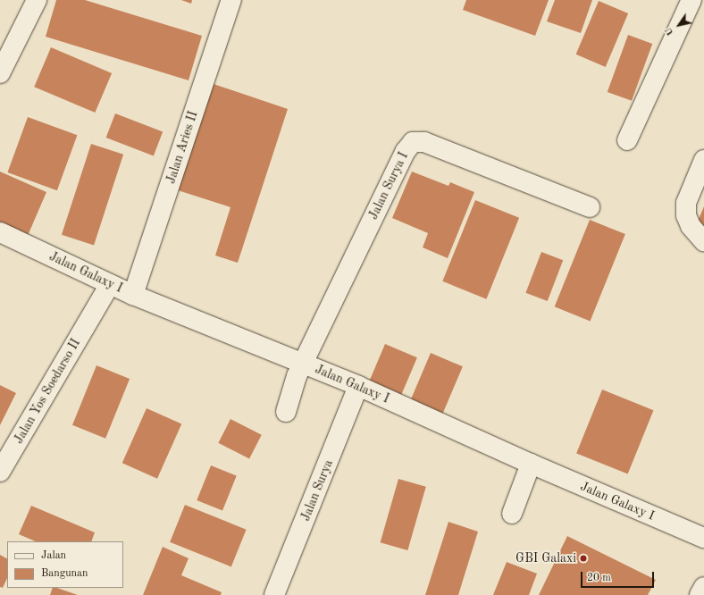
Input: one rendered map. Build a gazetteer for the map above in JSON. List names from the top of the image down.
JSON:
{
  "streets": {
    "street": [
      "Jalan Aries II",
      "Jalan Surya I",
      "Jalan Galaxy I",
      "Jalan Yos Soedarso II",
      "Jalan Surya"
    ]
  },
  "crossings": [
    ["Jalan Aries II", "Jalan Galaxy I"],
    ["Jalan Surya I", "Jalan Galaxy I"],
    ["Jalan Galaxy I", "Jalan Yos Soedarso II"],
    ["Jalan Galaxy I", "Jalan Surya"]
  ],
  "places": ["GBI Galaxi"],
  "legend": ["Jalan", "Bangunan"],
  "scale_bar": "20 m",
  "north": "bottom left"
}
